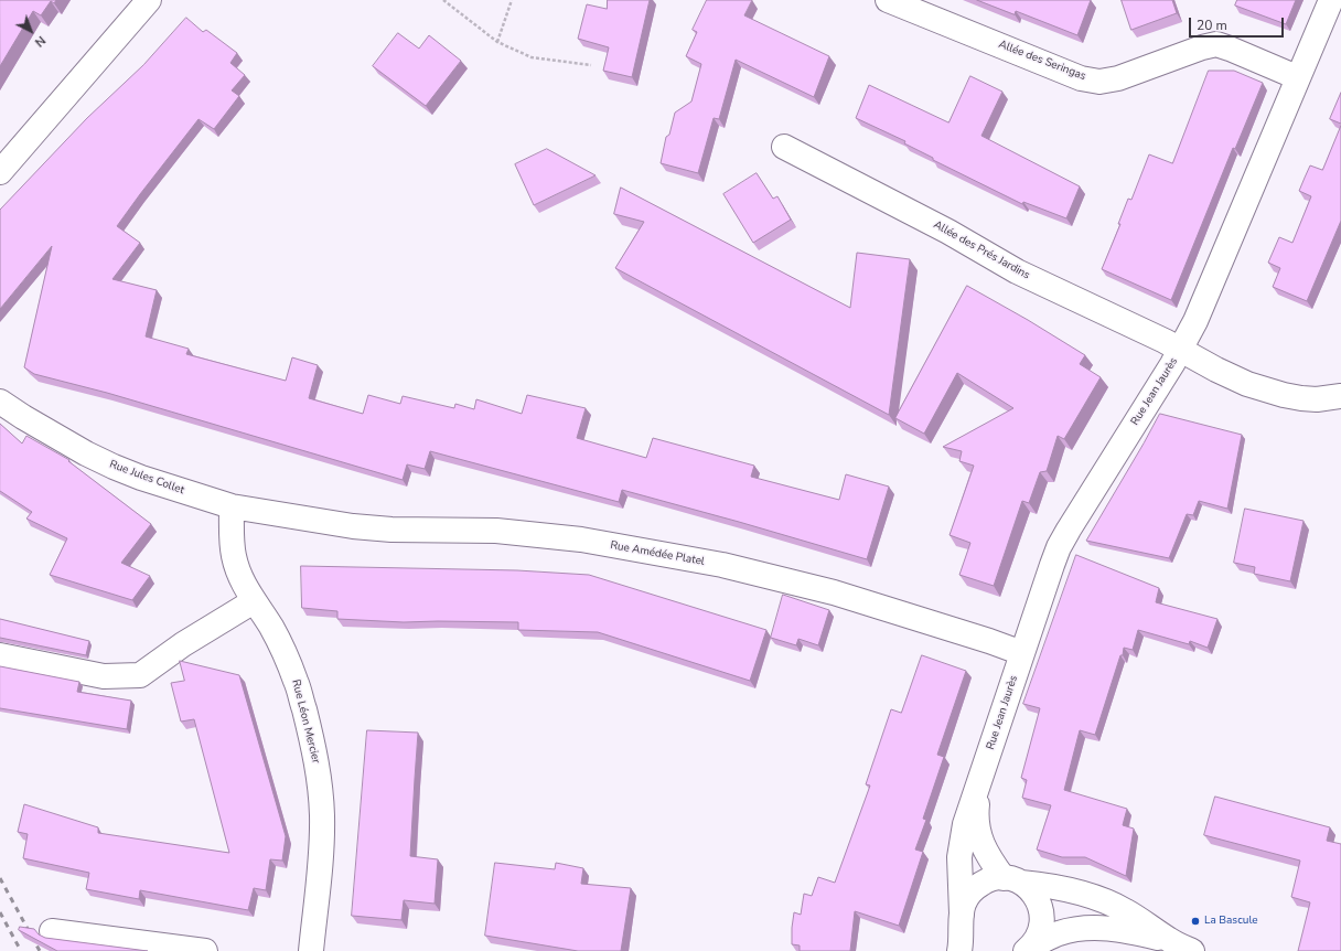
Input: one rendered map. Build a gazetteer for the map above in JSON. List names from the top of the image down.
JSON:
{
  "streets": {
    "street": [
      "Allée des Seringas",
      "Allée des Prés Jardins",
      "Rue Jean Jaurès",
      "Rue Jules Collet",
      "Rue Amédée Platel",
      "Rue Léon Mercier"
    ]
  },
  "crossings": [
    ["Allée des Seringas", "Rue Jean Jaurès"],
    ["Allée des Prés Jardins", "Rue Jean Jaurès"],
    ["Rue Jean Jaurès", "Rue Amédée Platel"],
    ["Rue Jules Collet", "Rue Amédée Platel"],
    ["Rue Jules Collet", "Rue Léon Mercier"]
  ],
  "places": ["La Bascule"],
  "scale_bar": "20 m",
  "north": "bottom right"
}
